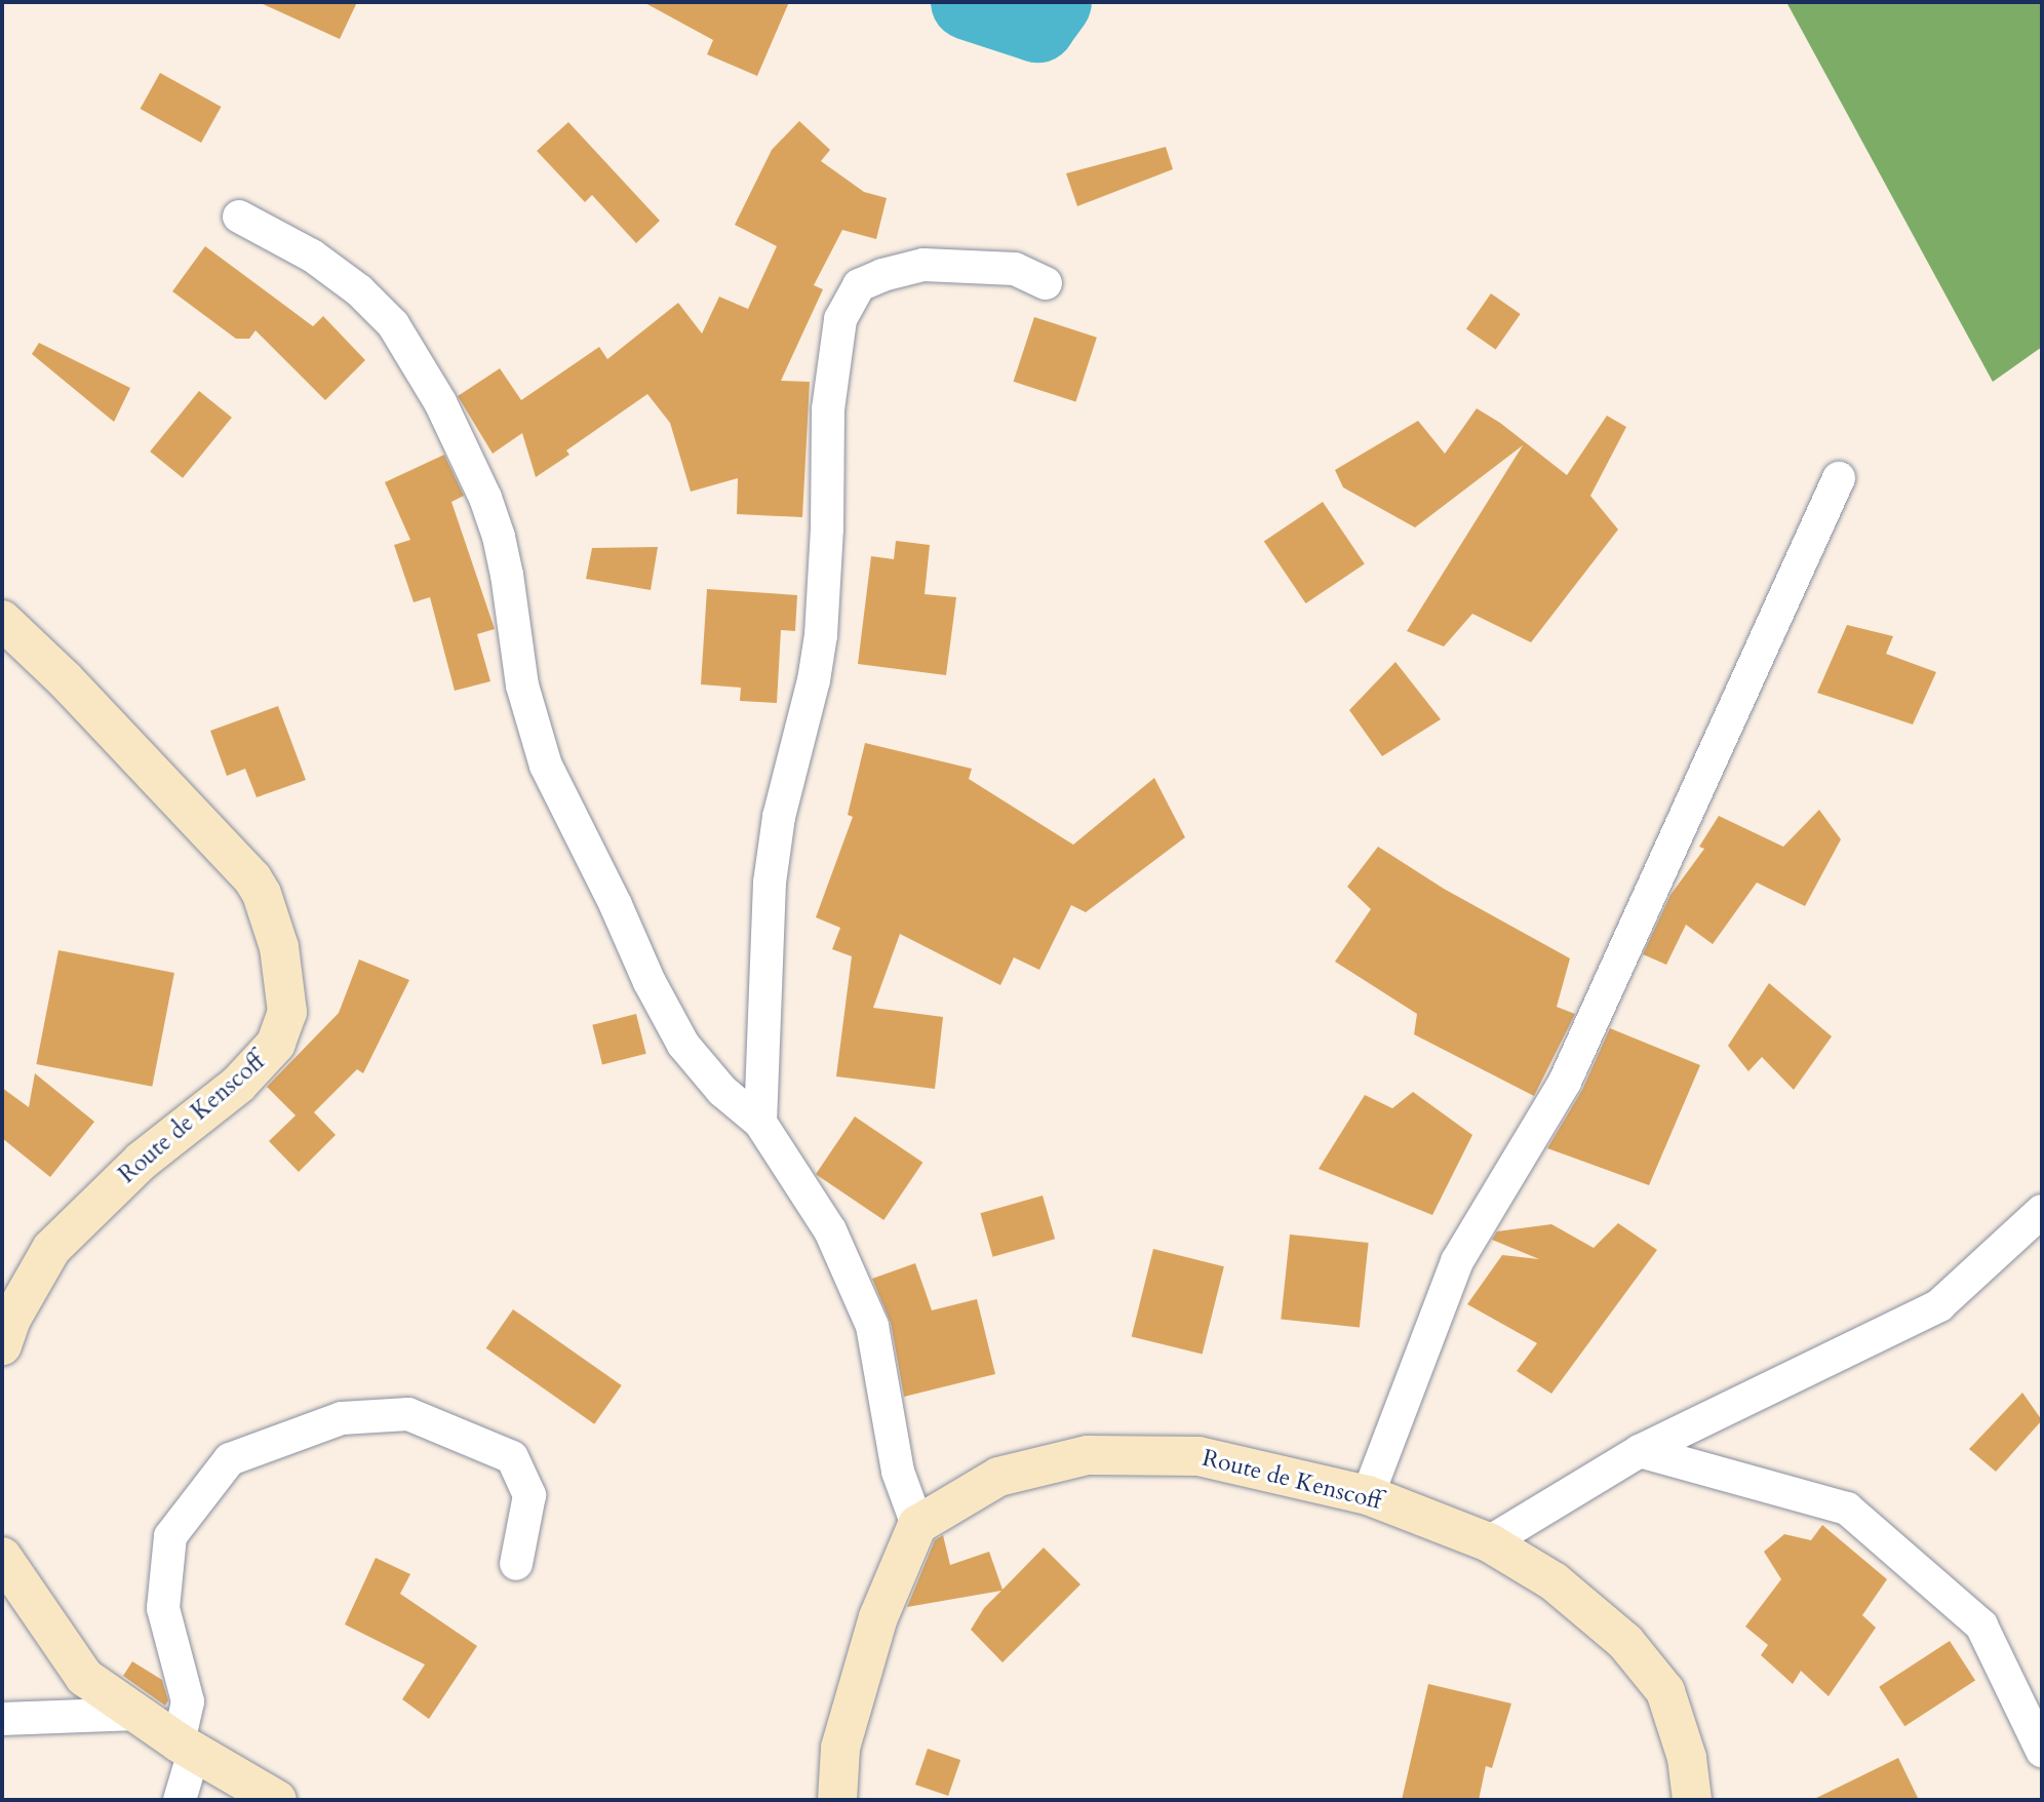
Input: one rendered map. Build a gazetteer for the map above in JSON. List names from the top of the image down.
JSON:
{
  "streets": {
    "main road": ["Route de Kenscoff"]
  }
}
